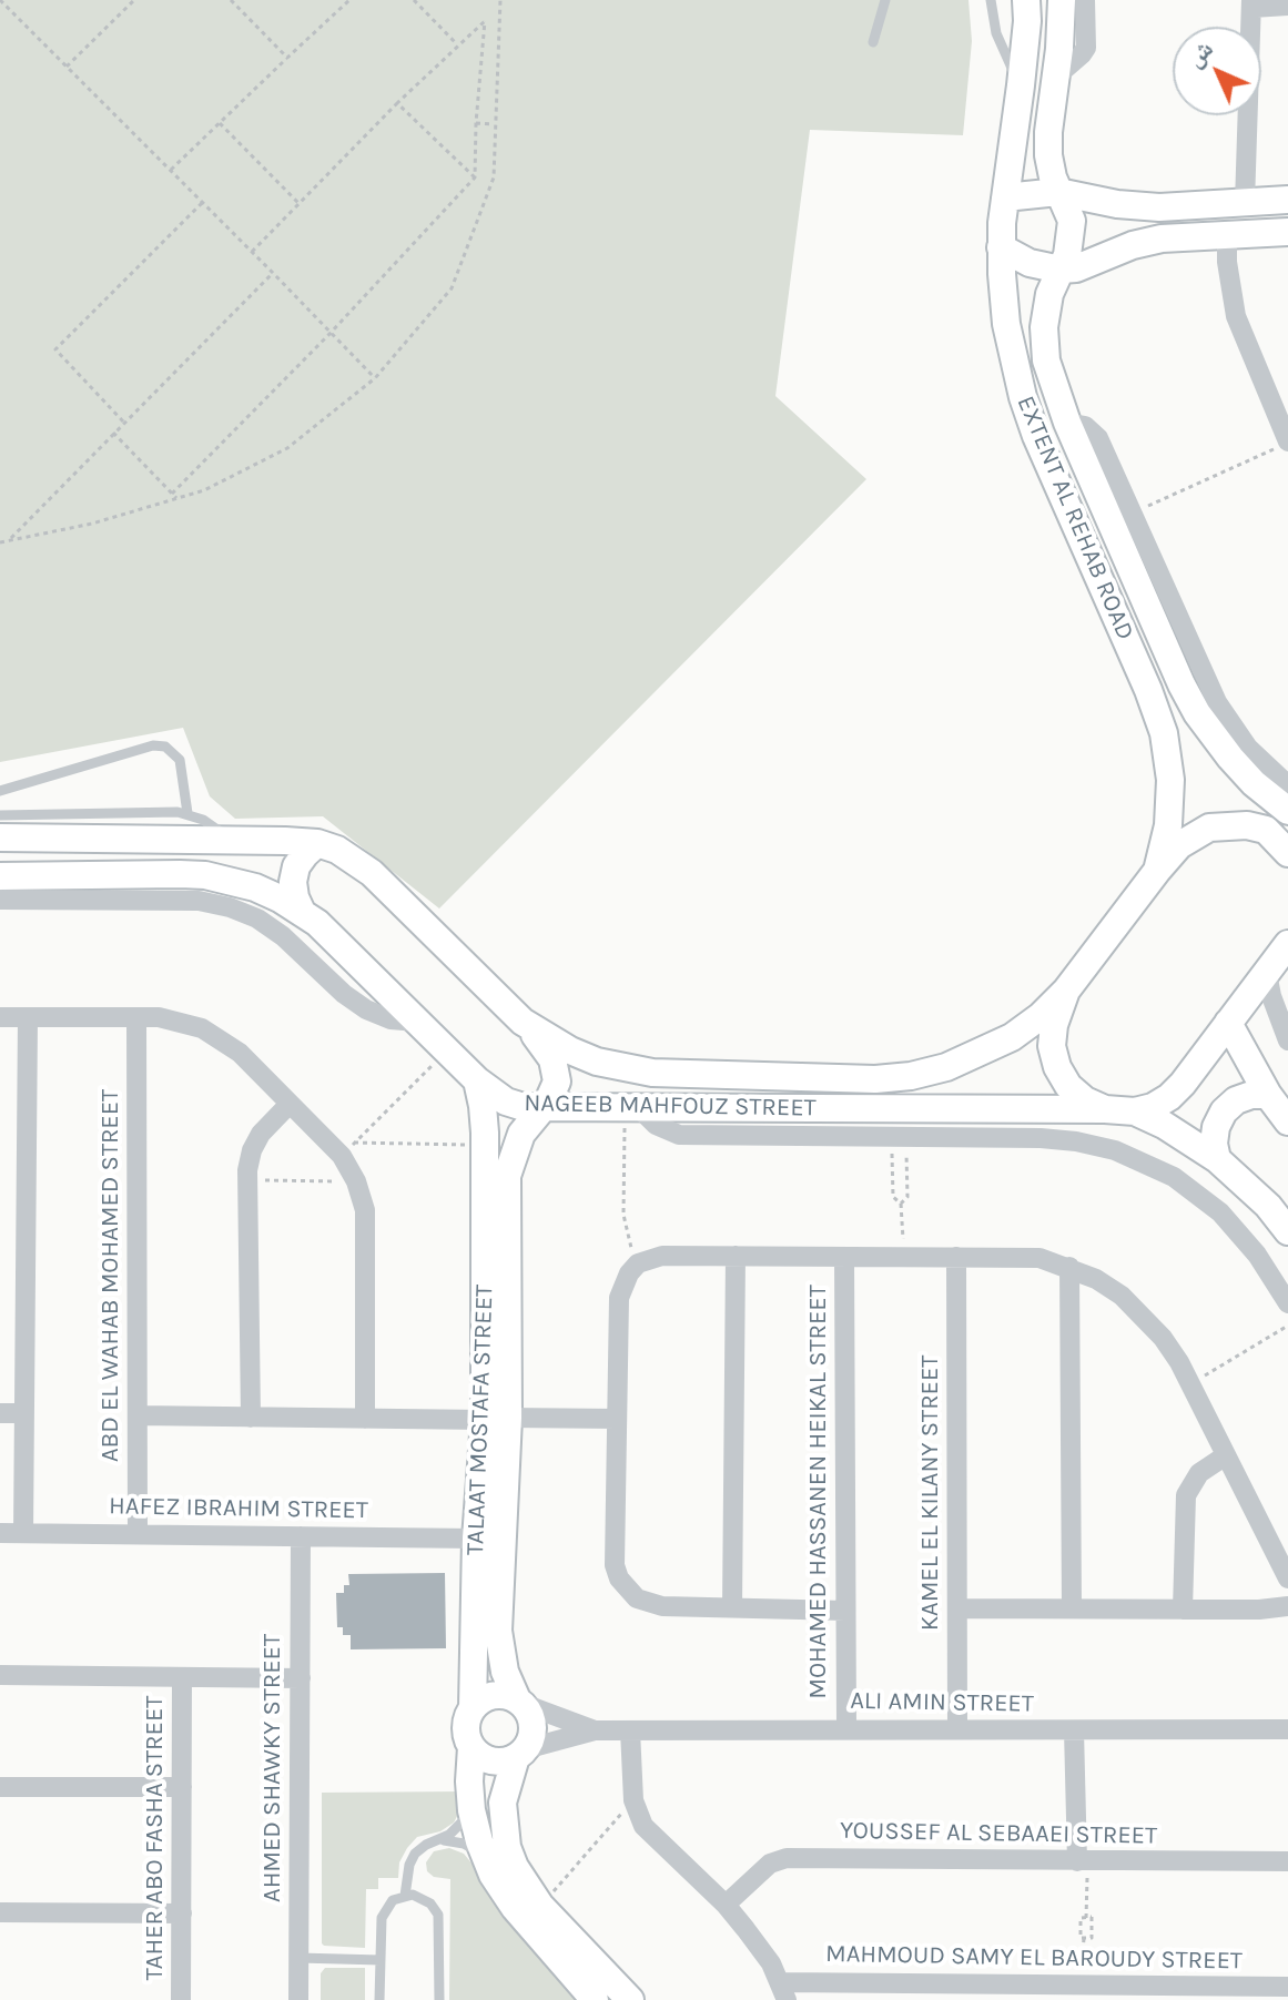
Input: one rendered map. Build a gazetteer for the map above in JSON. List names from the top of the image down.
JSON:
{
  "streets": {
    "street": [
      "EXTENT AL REHAB ROAD",
      "NAGEEB MAHFOUZ STREET",
      "ABD EL WAHAB MOHAMED STREET",
      "TALAAT MOSTAFA STREET",
      "MOHAMED HASSANEN HEIKAL STREET",
      "KAMEL EL KILANY STREET",
      "HAFEZ IBRAHIM STREET",
      "ALI AMIN STREET",
      "AHMED SHAWKY STREET",
      "YOUSSEF AL SEBAAEI STREET",
      "TAHER ABO FASHA STREET",
      "MAHMOUD SAMY EL BAROUDY STREET"
    ]
  },
  "crossings": [
    ["NAGEEB MAHFOUZ STREET", "TALAAT MOSTAFA STREET"],
    ["ABD EL WAHAB MOHAMED STREET", "HAFEZ IBRAHIM STREET"],
    ["TALAAT MOSTAFA STREET", "HAFEZ IBRAHIM STREET"],
    ["TALAAT MOSTAFA STREET", "ALI AMIN STREET"],
    ["MOHAMED HASSANEN HEIKAL STREET", "ALI AMIN STREET"],
    ["KAMEL EL KILANY STREET", "ALI AMIN STREET"],
    ["HAFEZ IBRAHIM STREET", "AHMED SHAWKY STREET"]
  ],
  "north": "top left"
}
